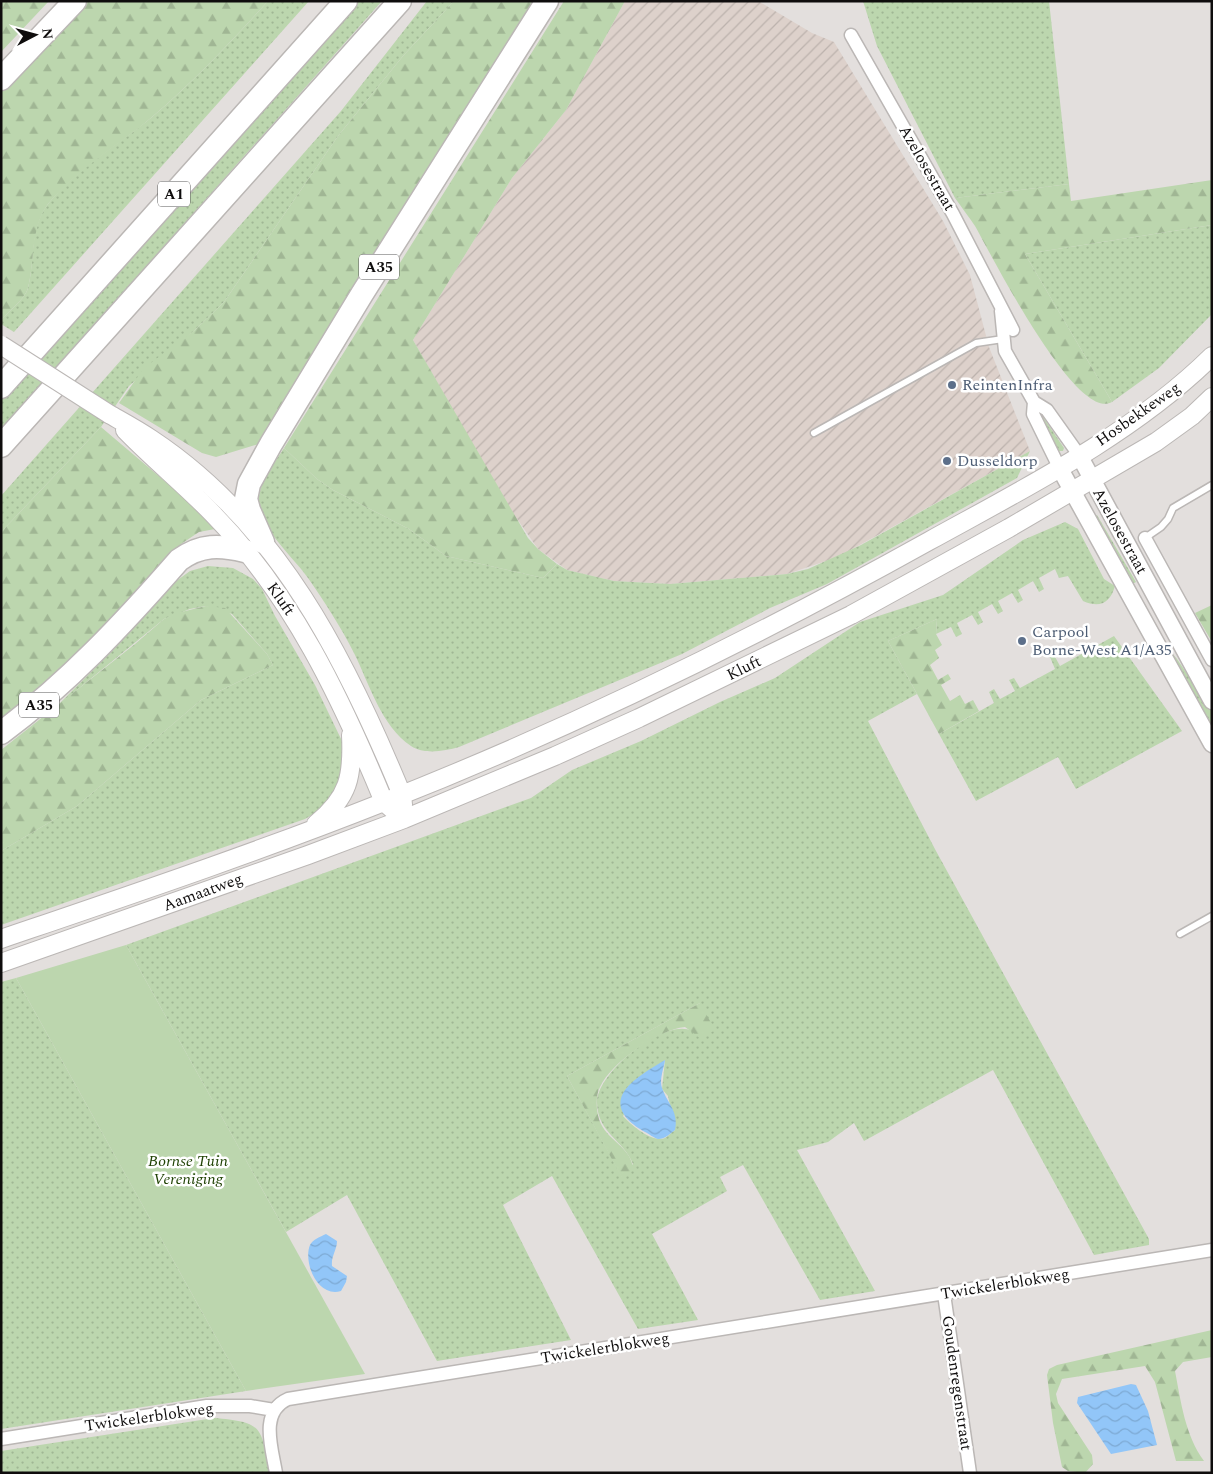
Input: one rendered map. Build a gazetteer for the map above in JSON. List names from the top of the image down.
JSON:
{
  "streets": {
    "highway": ["A1", "A35"],
    "main road": ["Hosbekkeweg", "Kluft", "Aamaatweg"],
    "street": ["Azelosestraat", "Twickelerblokweg", "Goudenregenstraat"]
  },
  "crossings": [
    ["Azelosestraat", "Hosbekkeweg"],
    ["Azelosestraat", "Kluft"],
    ["A35", "Kluft"],
    ["Hosbekkeweg", "Kluft"],
    ["Kluft", "Aamaatweg"],
    ["Twickelerblokweg", "Goudenregenstraat"]
  ],
  "parks": ["Bornse Tuin Vereniging"],
  "places": ["ReintenInfra", "Dusseldorp", "Carpool Borne-West A1/A35"],
  "north": "right"
}
